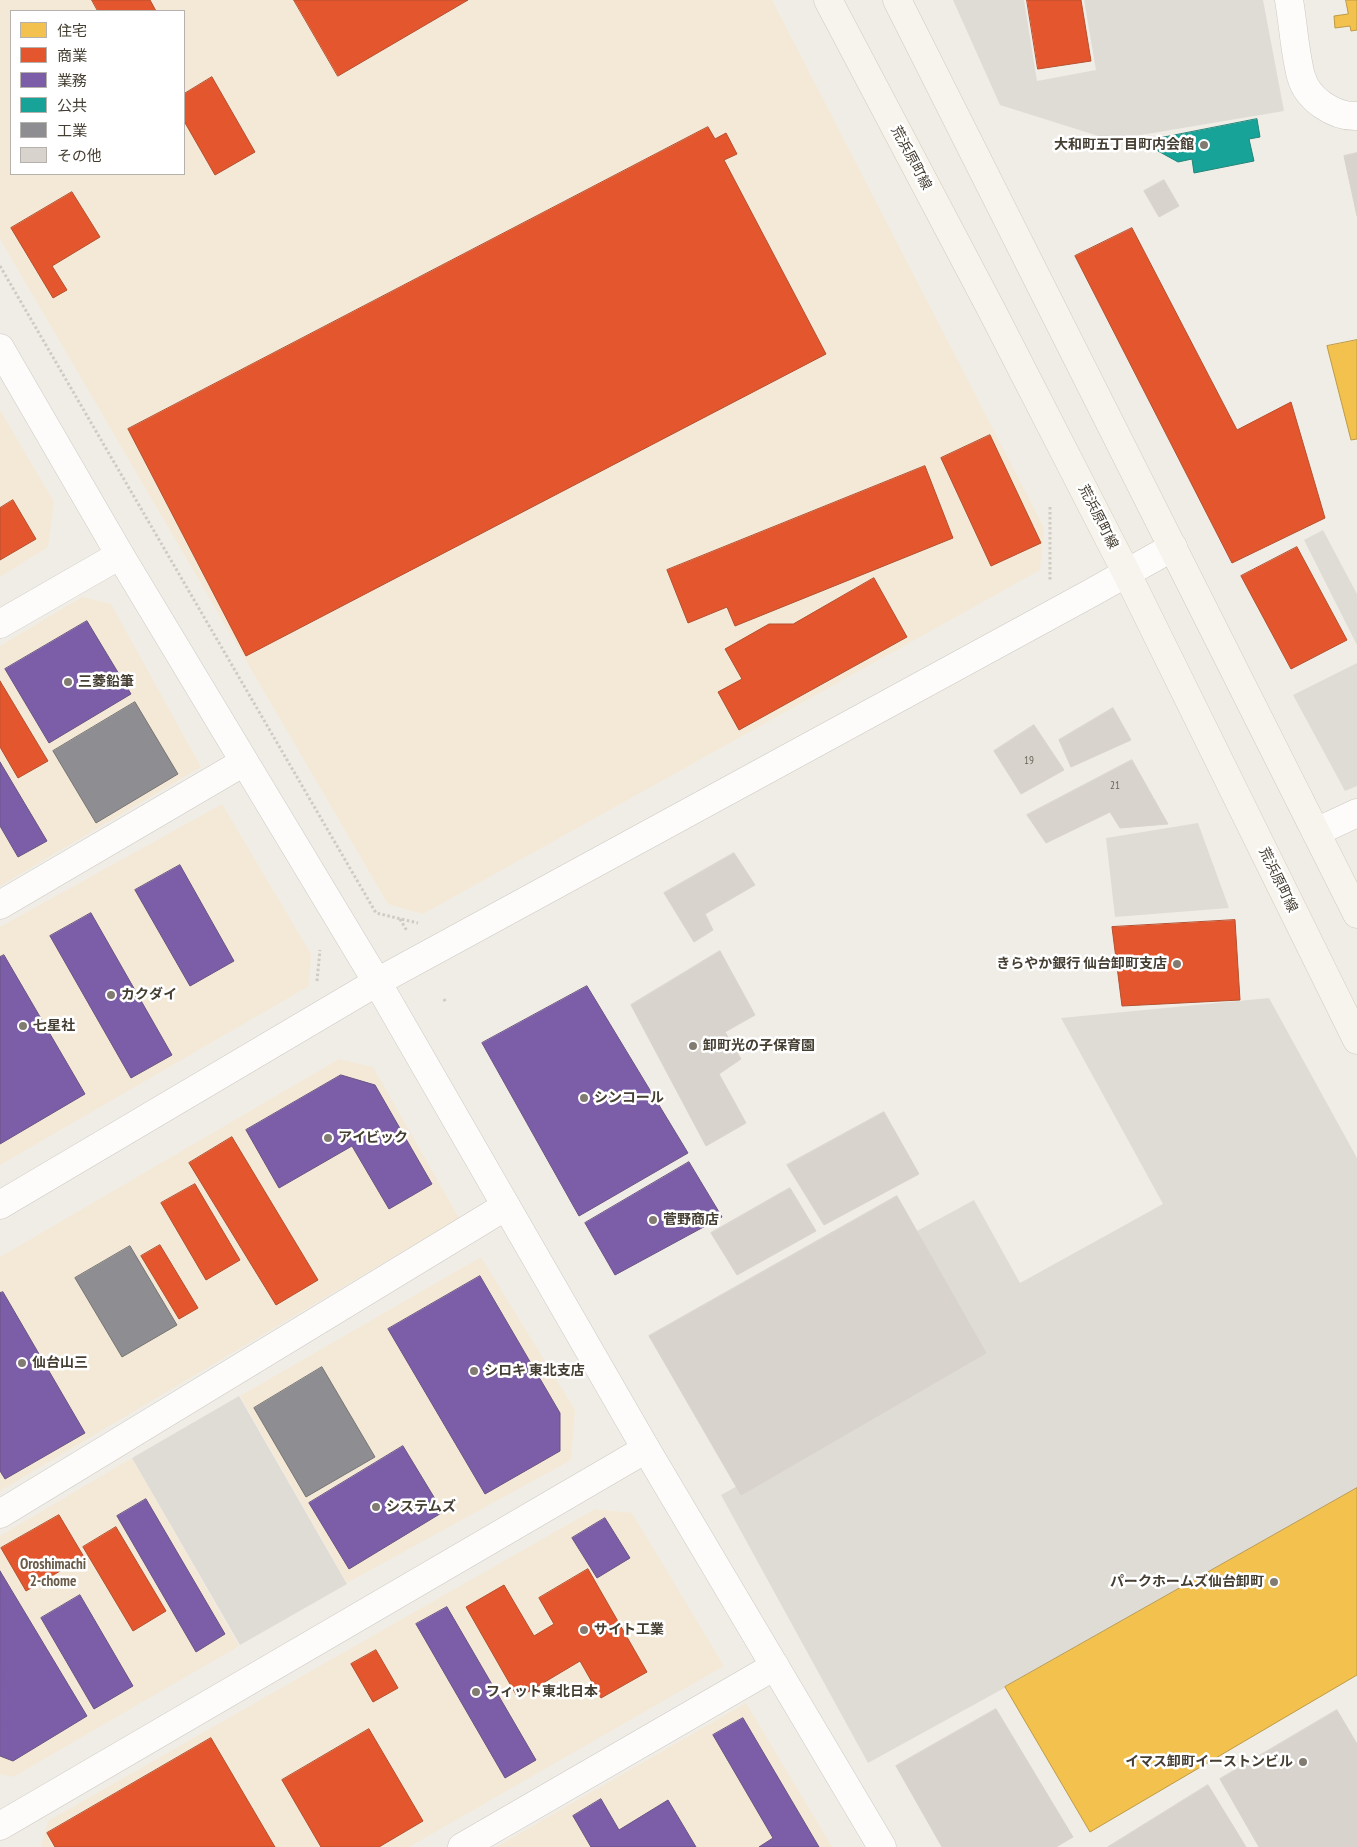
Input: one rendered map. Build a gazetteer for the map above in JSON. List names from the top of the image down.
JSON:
{
  "streets": {
    "main road": ["荒浜原町線"]
  },
  "districts": ["Oroshimachi 2-chome"],
  "places": [
    "大和町五丁目町内会館",
    "三菱鉛筆",
    "きらやか銀行 仙台卸町支店",
    "カクダイ",
    "七星社",
    "卸町光の子保育園",
    "シンコール",
    "アイビック",
    "菅野商店",
    "仙台山三",
    "シロキ 東北支店",
    "システムズ",
    "パークホームズ仙台卸町",
    "サイト工業",
    "フィット東北日本",
    "イマス卸町イーストンビル"
  ],
  "house_numbers": ["19", "21"],
  "legend": [
    "住宅",
    "商業",
    "業務",
    "公共",
    "工業",
    "その他"
  ]
}
